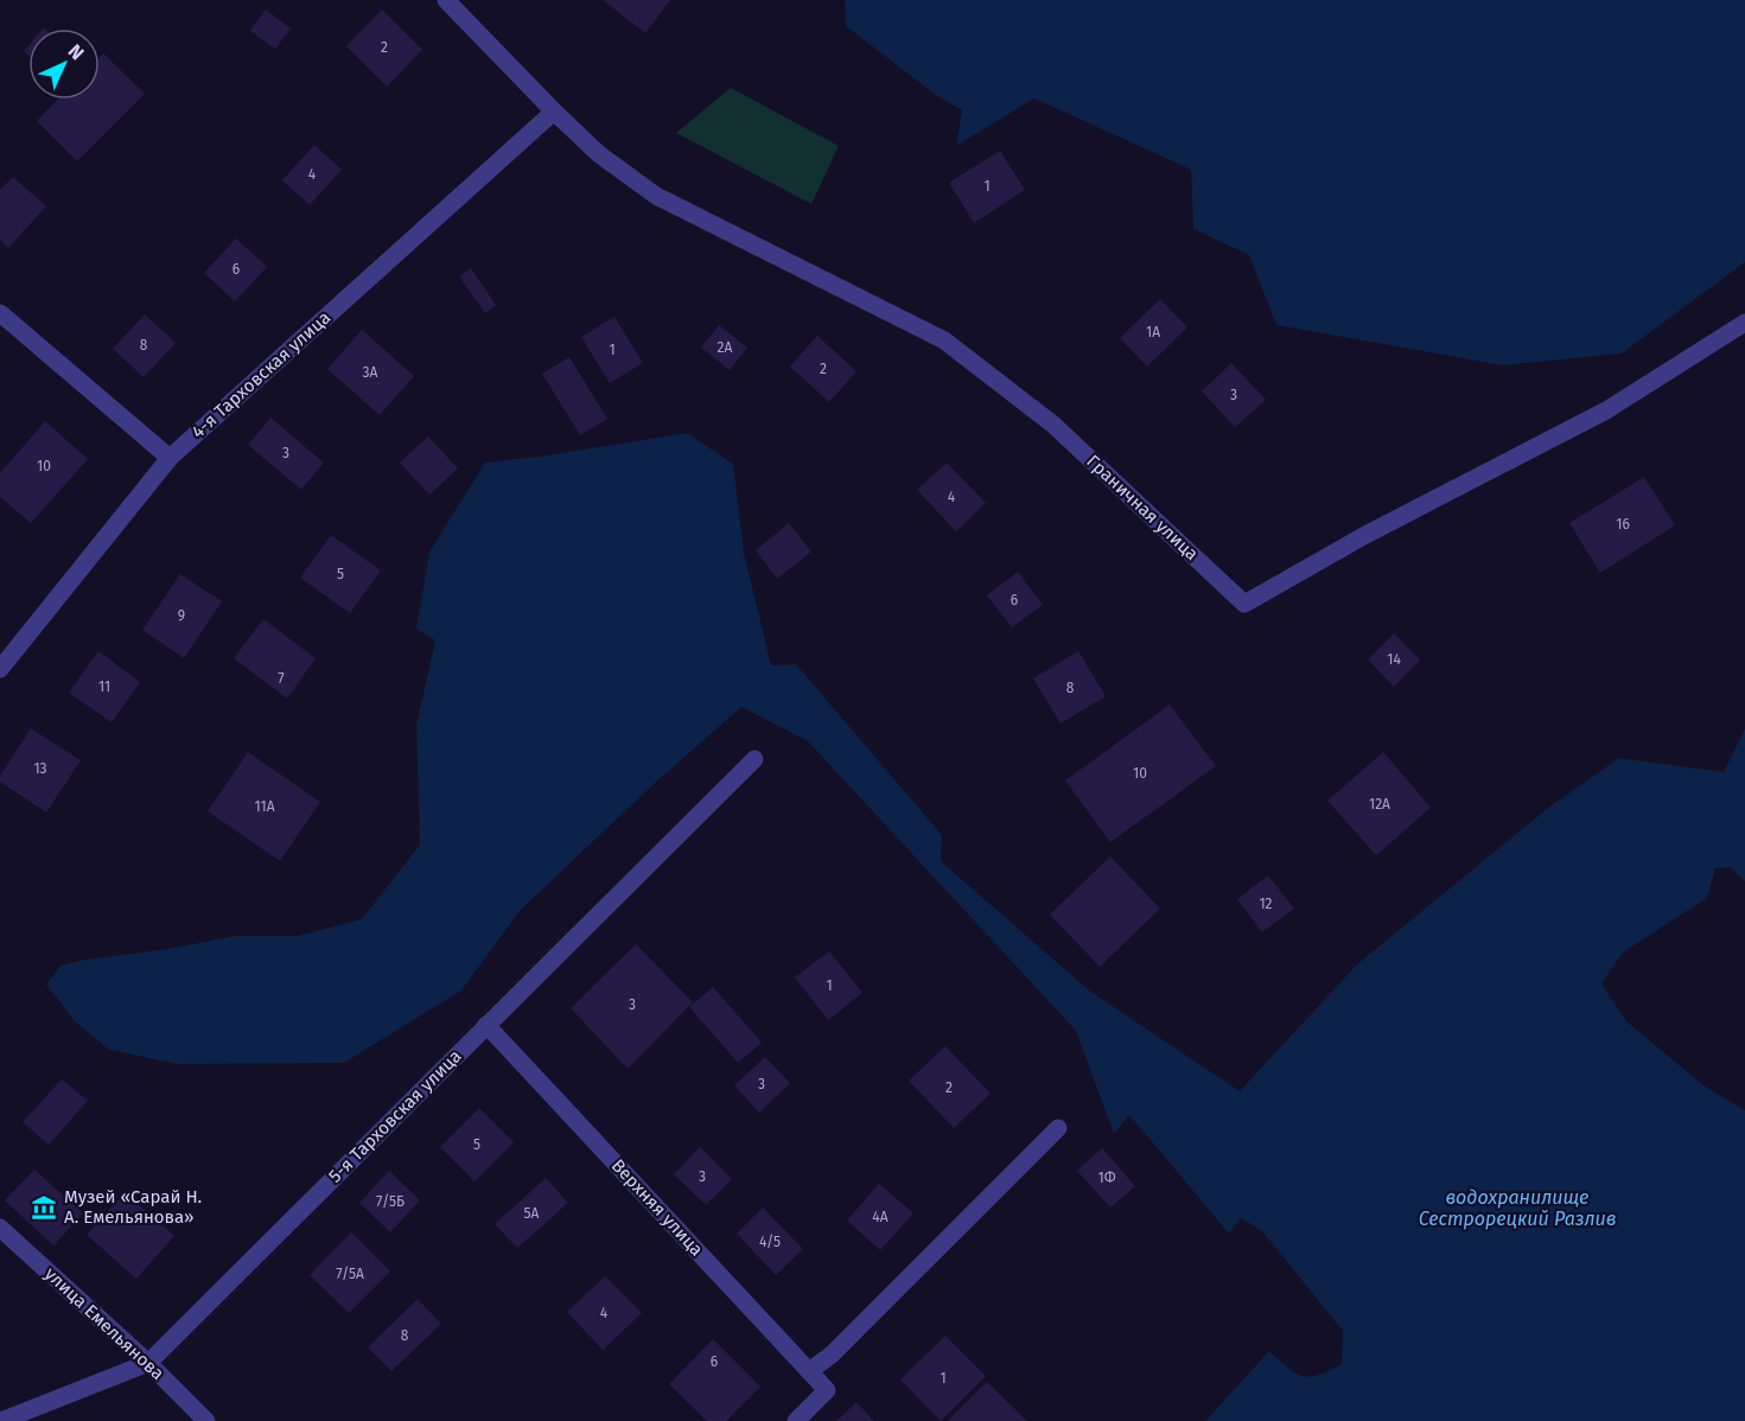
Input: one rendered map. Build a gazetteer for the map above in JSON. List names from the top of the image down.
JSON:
{
  "streets": {
    "street": [
      "4-я Тарховская улица",
      "Граничная улица",
      "5-я Тарховская улица",
      "Верхняя улица",
      "улица Емельянова"
    ]
  },
  "crossings": [
    ["4-я Тарховская улица", "Граничная улица"],
    ["5-я Тарховская улица", "Верхняя улица"],
    ["5-я Тарховская улица", "улица Емельянова"]
  ],
  "water": ["водохранилище Сестрорецкий Разлив"],
  "places": {
    "museum": ["Музей «Сарай Н. А. Емельянова»"]
  },
  "house_numbers": [
    "2",
    "4",
    "1",
    "6",
    "1А",
    "8",
    "2А",
    "1",
    "2",
    "3А",
    "3",
    "3",
    "10",
    "4",
    "16",
    "5",
    "6",
    "9",
    "14",
    "7",
    "11",
    "8",
    "13",
    "10",
    "12А",
    "11А",
    "12",
    "1",
    "3",
    "3",
    "2",
    "5",
    "3",
    "1Ф",
    "7/5Б",
    "5А",
    "4А",
    "4/5",
    "7/5А",
    "4",
    "8",
    "6",
    "1"
  ],
  "north": "top right"
}
